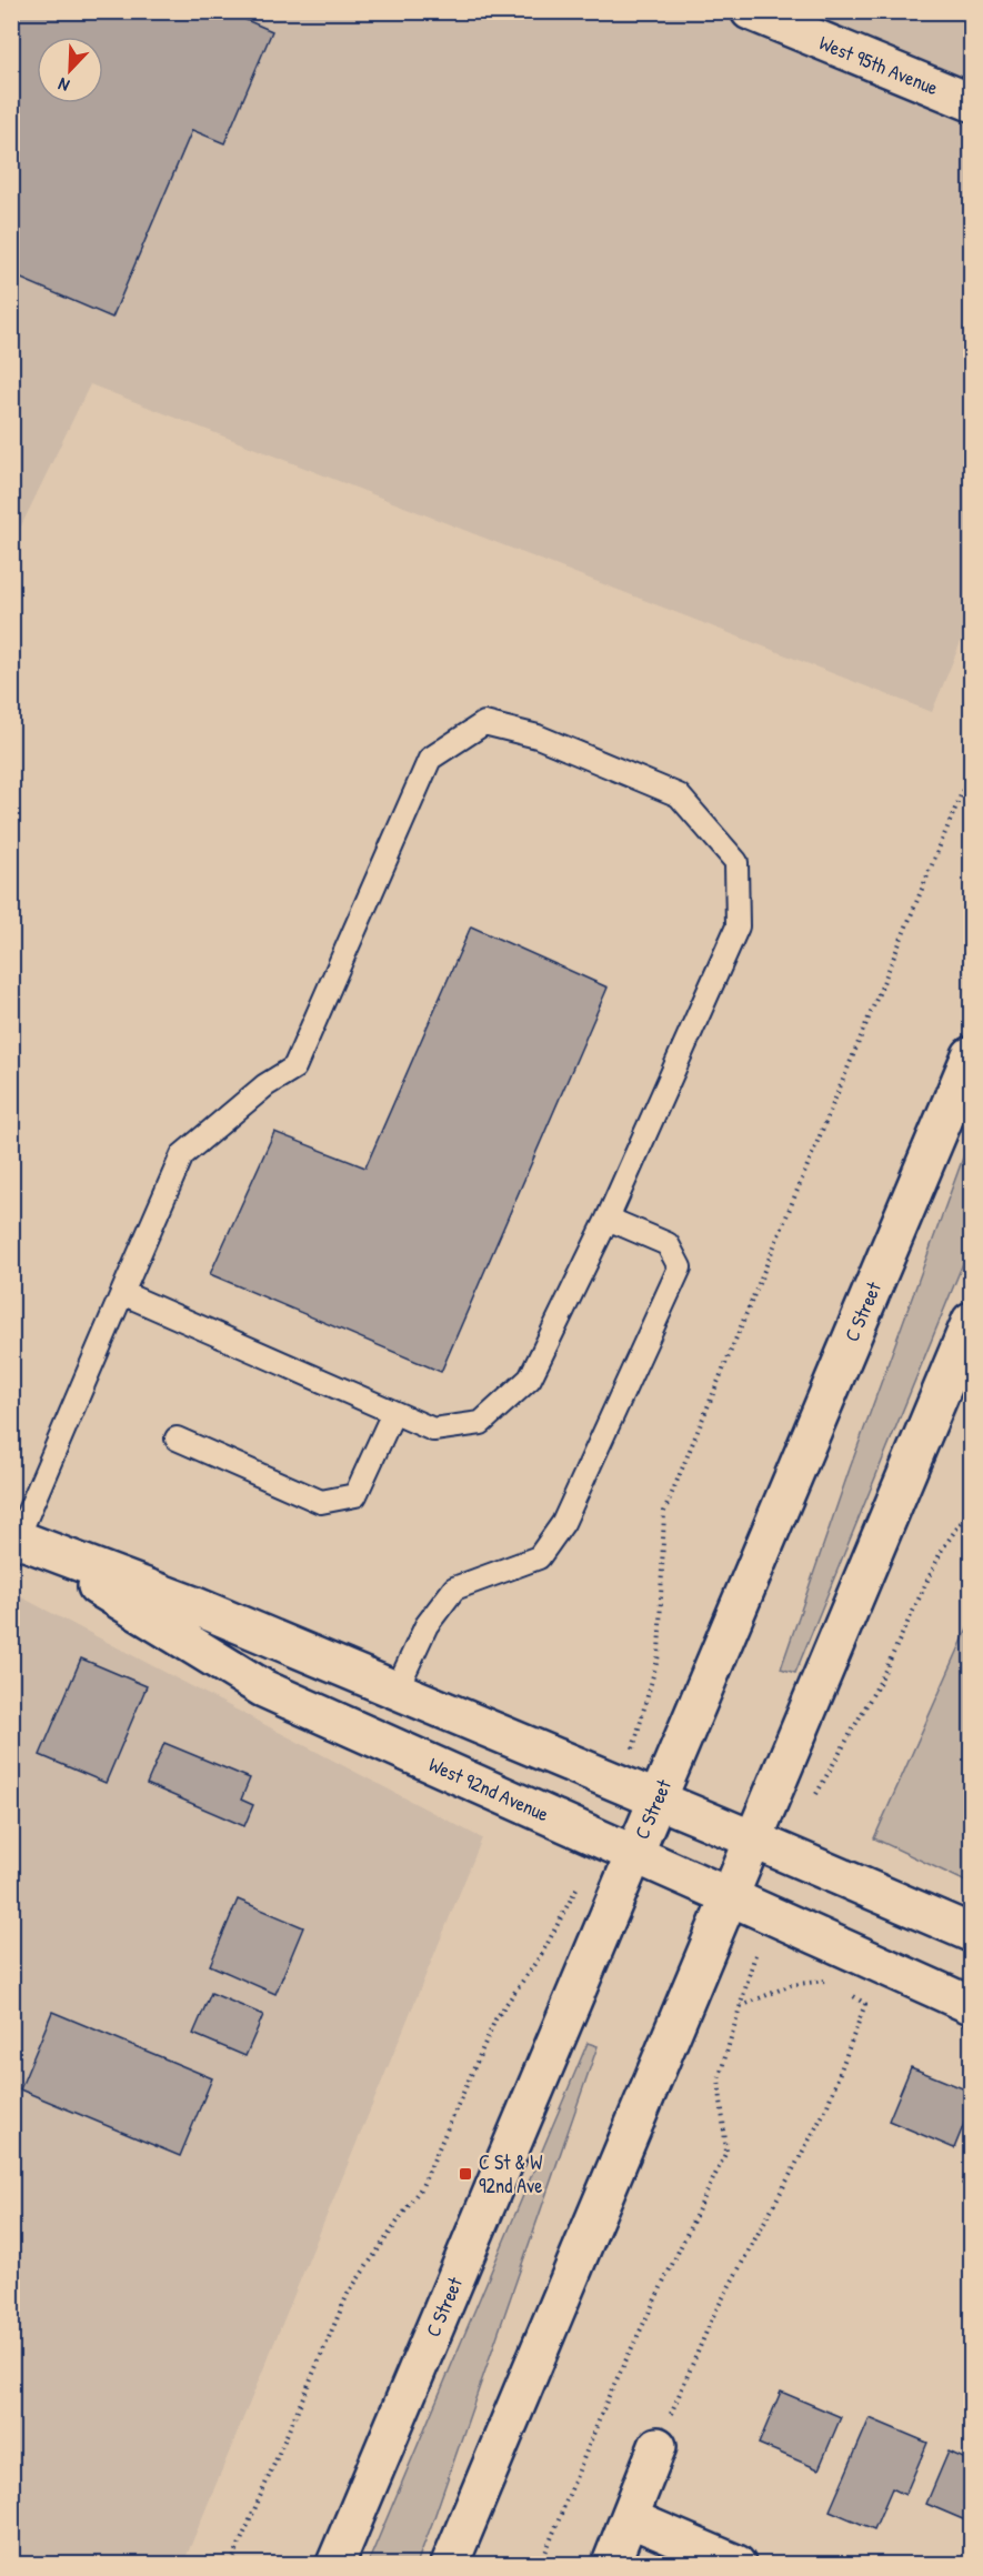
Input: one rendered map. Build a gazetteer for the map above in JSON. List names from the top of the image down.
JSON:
{
  "streets": {
    "main road": ["West 95th Avenue", "C Street", "West 92nd Avenue"]
  },
  "crossings": [
    ["C Street", "West 92nd Avenue"]
  ],
  "places": {
    "transit": ["C St & W 92nd Ave"]
  },
  "north": "bottom left"
}
